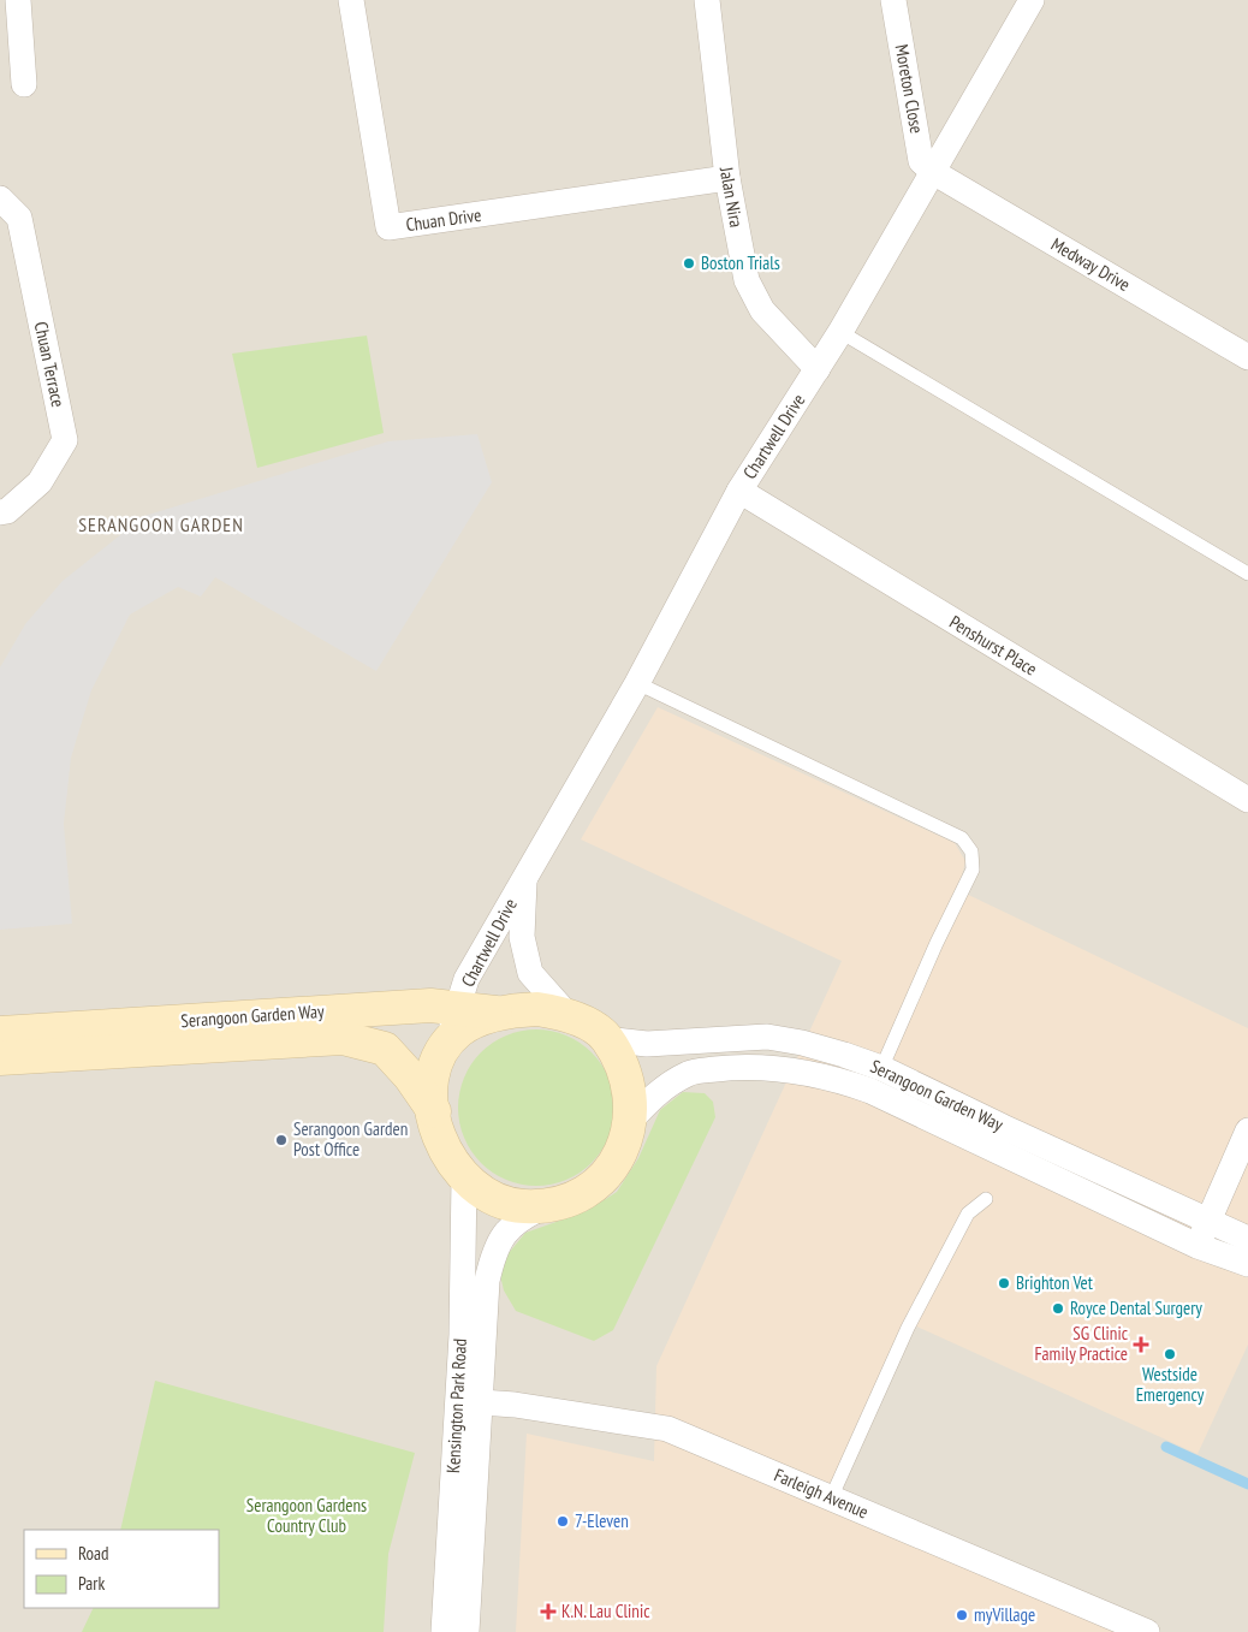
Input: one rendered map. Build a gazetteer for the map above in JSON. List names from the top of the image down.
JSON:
{
  "streets": {
    "street": [
      "Moreton Close",
      "Jalan Nira",
      "Chuan Drive",
      "Medway Drive",
      "Chuan Terrace",
      "Chartwell Drive",
      "Penshurst Place",
      "Serangoon Garden Way",
      "Kensington Park Road",
      "Farleigh Avenue"
    ]
  },
  "crossings": [
    ["Moreton Close", "Medway Drive"],
    ["Moreton Close", "Chartwell Drive"],
    ["Jalan Nira", "Chuan Drive"],
    ["Jalan Nira", "Chartwell Drive"],
    ["Medway Drive", "Chartwell Drive"],
    ["Chartwell Drive", "Penshurst Place"],
    ["Chartwell Drive", "Serangoon Garden Way"],
    ["Chartwell Drive", "Kensington Park Road"],
    ["Serangoon Garden Way", "Kensington Park Road"],
    ["Kensington Park Road", "Farleigh Avenue"]
  ],
  "districts": ["SERANGOON GARDEN"],
  "parks": ["Serangoon Gardens Country Club"],
  "places": {
    "other": [
      "Boston Trials",
      "Serangoon Garden Post Office",
      "Brighton Vet",
      "Royce Dental Surgery",
      "Westside Emergency",
      "7-Eleven",
      "myVillage"
    ],
    "health": ["SG Clinic Family Practice", "K.N. Lau Clinic"]
  },
  "legend": ["Road", "Park"]
}
